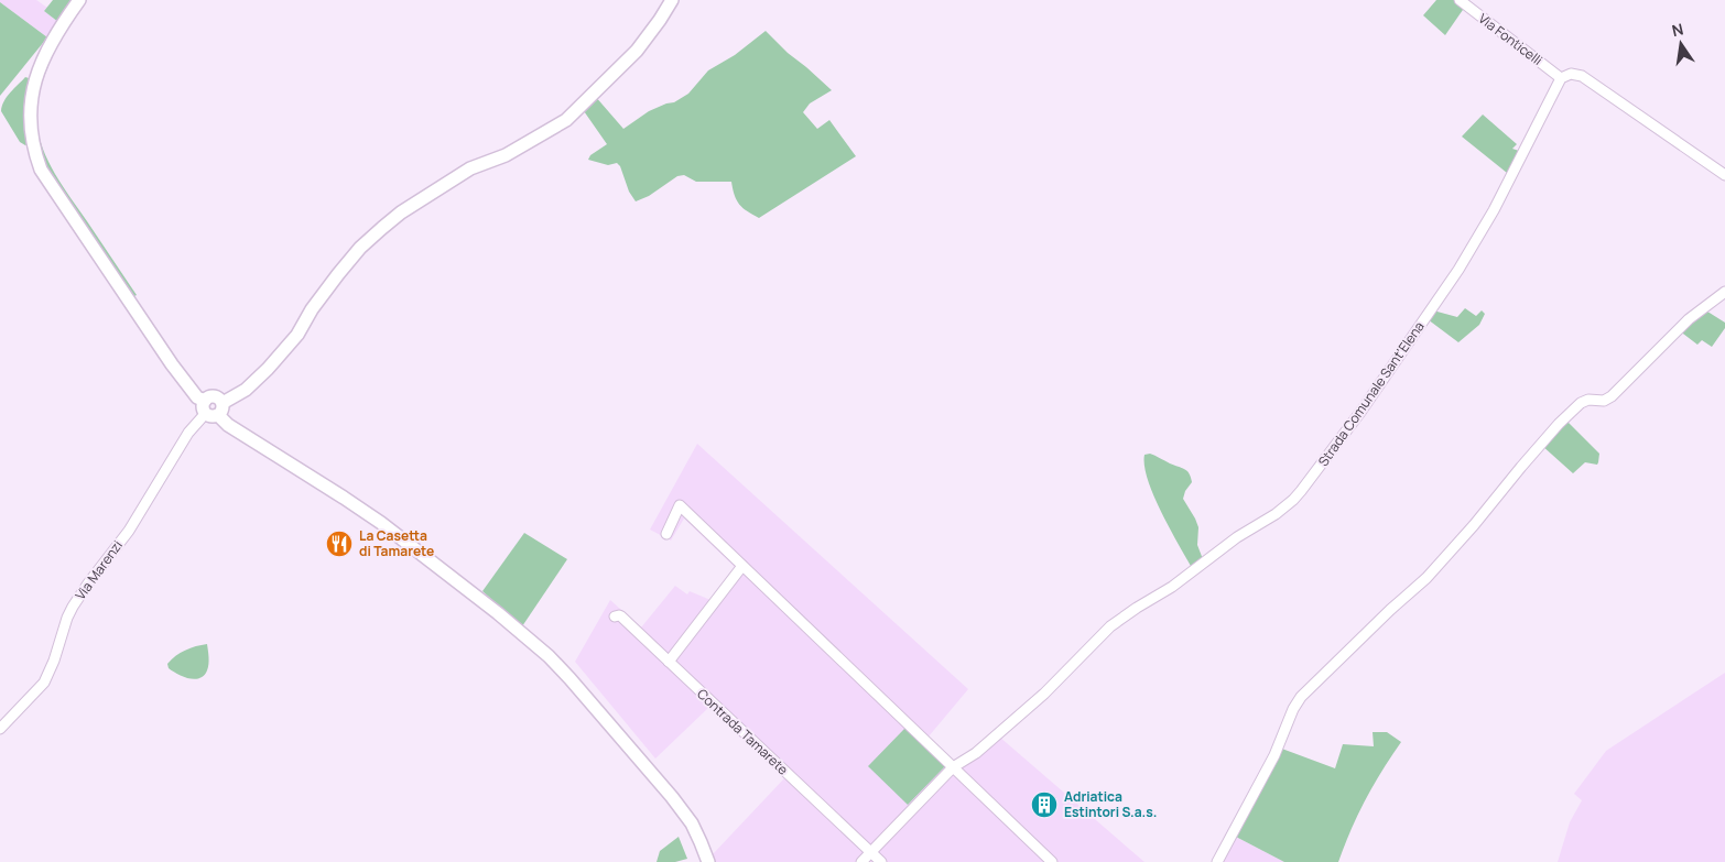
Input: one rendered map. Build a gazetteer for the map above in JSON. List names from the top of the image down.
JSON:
{
  "streets": {
    "street": [
      "Via Fonticelli",
      "Strada Comunale Sant'Elena",
      "Via Marenzi",
      "Contrada Tamarete"
    ]
  },
  "crossings": [
    ["Via Fonticelli", "Strada Comunale Sant'Elena"],
    ["Strada Comunale Sant'Elena", "Contrada Tamarete"]
  ],
  "places": {
    "restaurant": ["La Casetta di Tamarete"],
    "building": ["Adriatica Estintori S.a.s."]
  },
  "north": "top"
}
